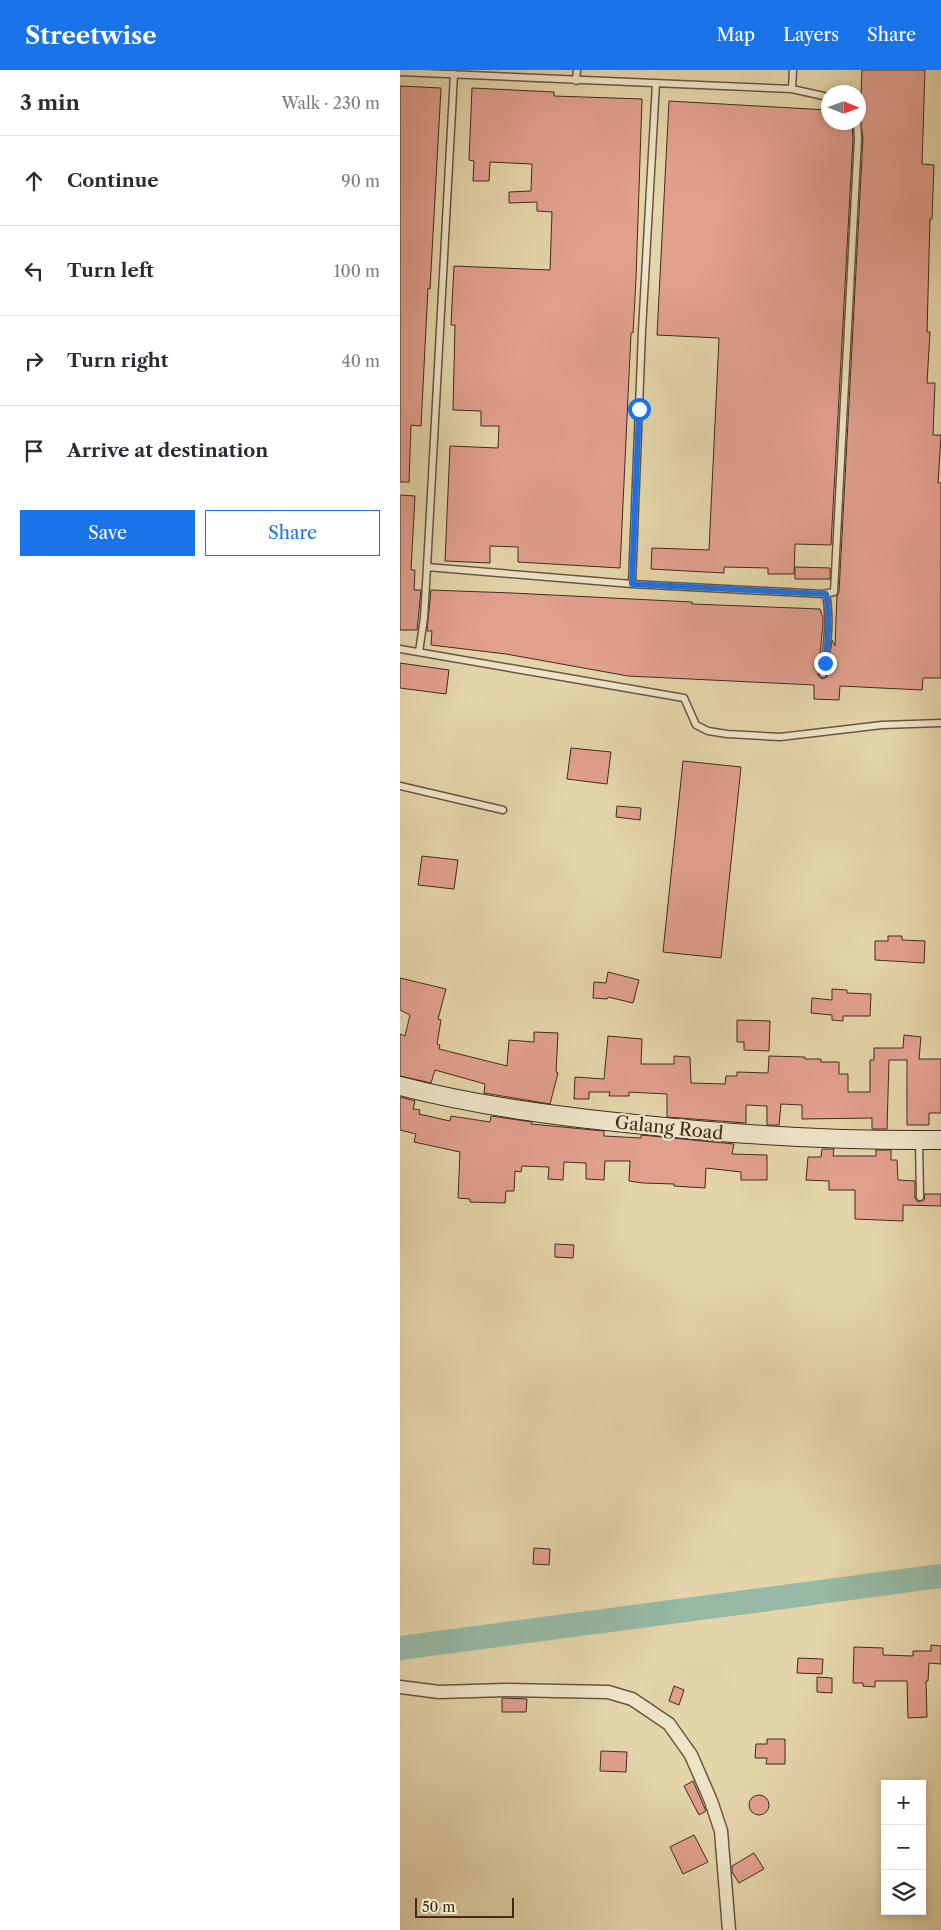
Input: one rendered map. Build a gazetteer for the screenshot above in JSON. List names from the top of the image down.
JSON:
{
  "streets": {
    "street": ["Galang Road"]
  },
  "scale_bar": "50 m",
  "north": "right",
  "page": {
    "header": "Streetwise",
    "nav": ["Map", "Layers", "Share"],
    "heading": ["3 min", "Walk · 230 m"],
    "list": [
      ["Continue", "90 m"],
      ["Turn left", "100 m"],
      ["Turn right", "40 m"],
      "Arrive at destination"
    ],
    "buttons": ["Save", "Share"],
    "map_buttons": ["+", "−"],
    "scale": "50 m"
  }
}
